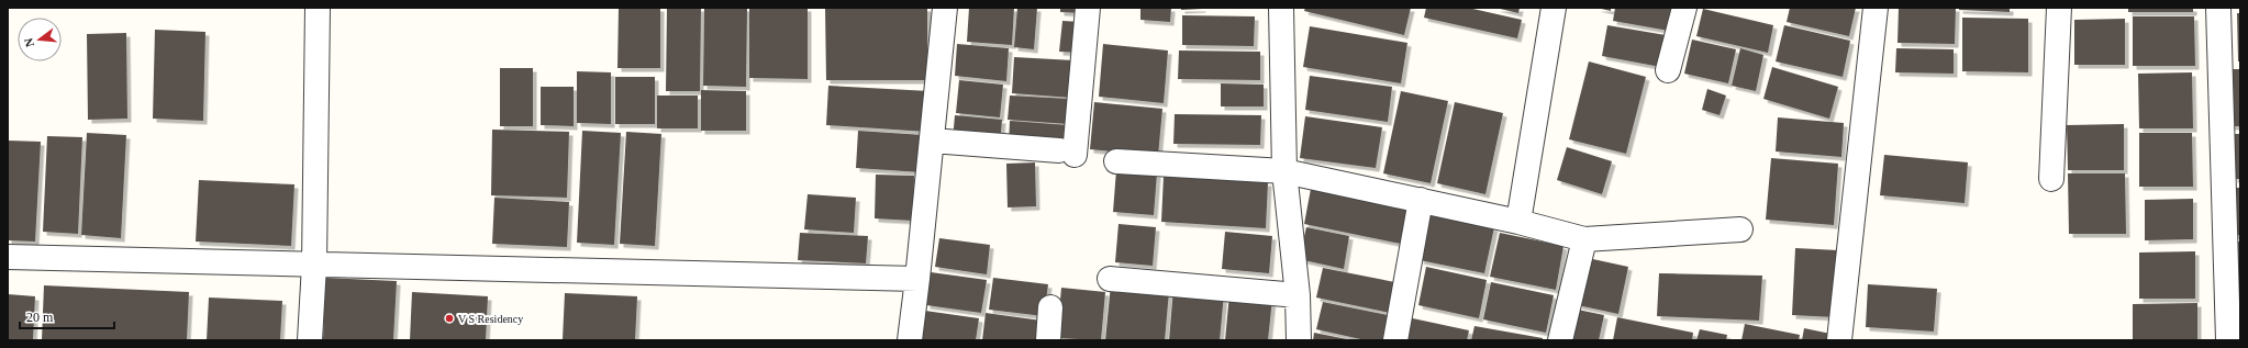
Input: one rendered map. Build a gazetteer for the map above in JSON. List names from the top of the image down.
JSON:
{
  "places": ["V S Residency"],
  "scale_bar": "20 m",
  "north": "left"
}
